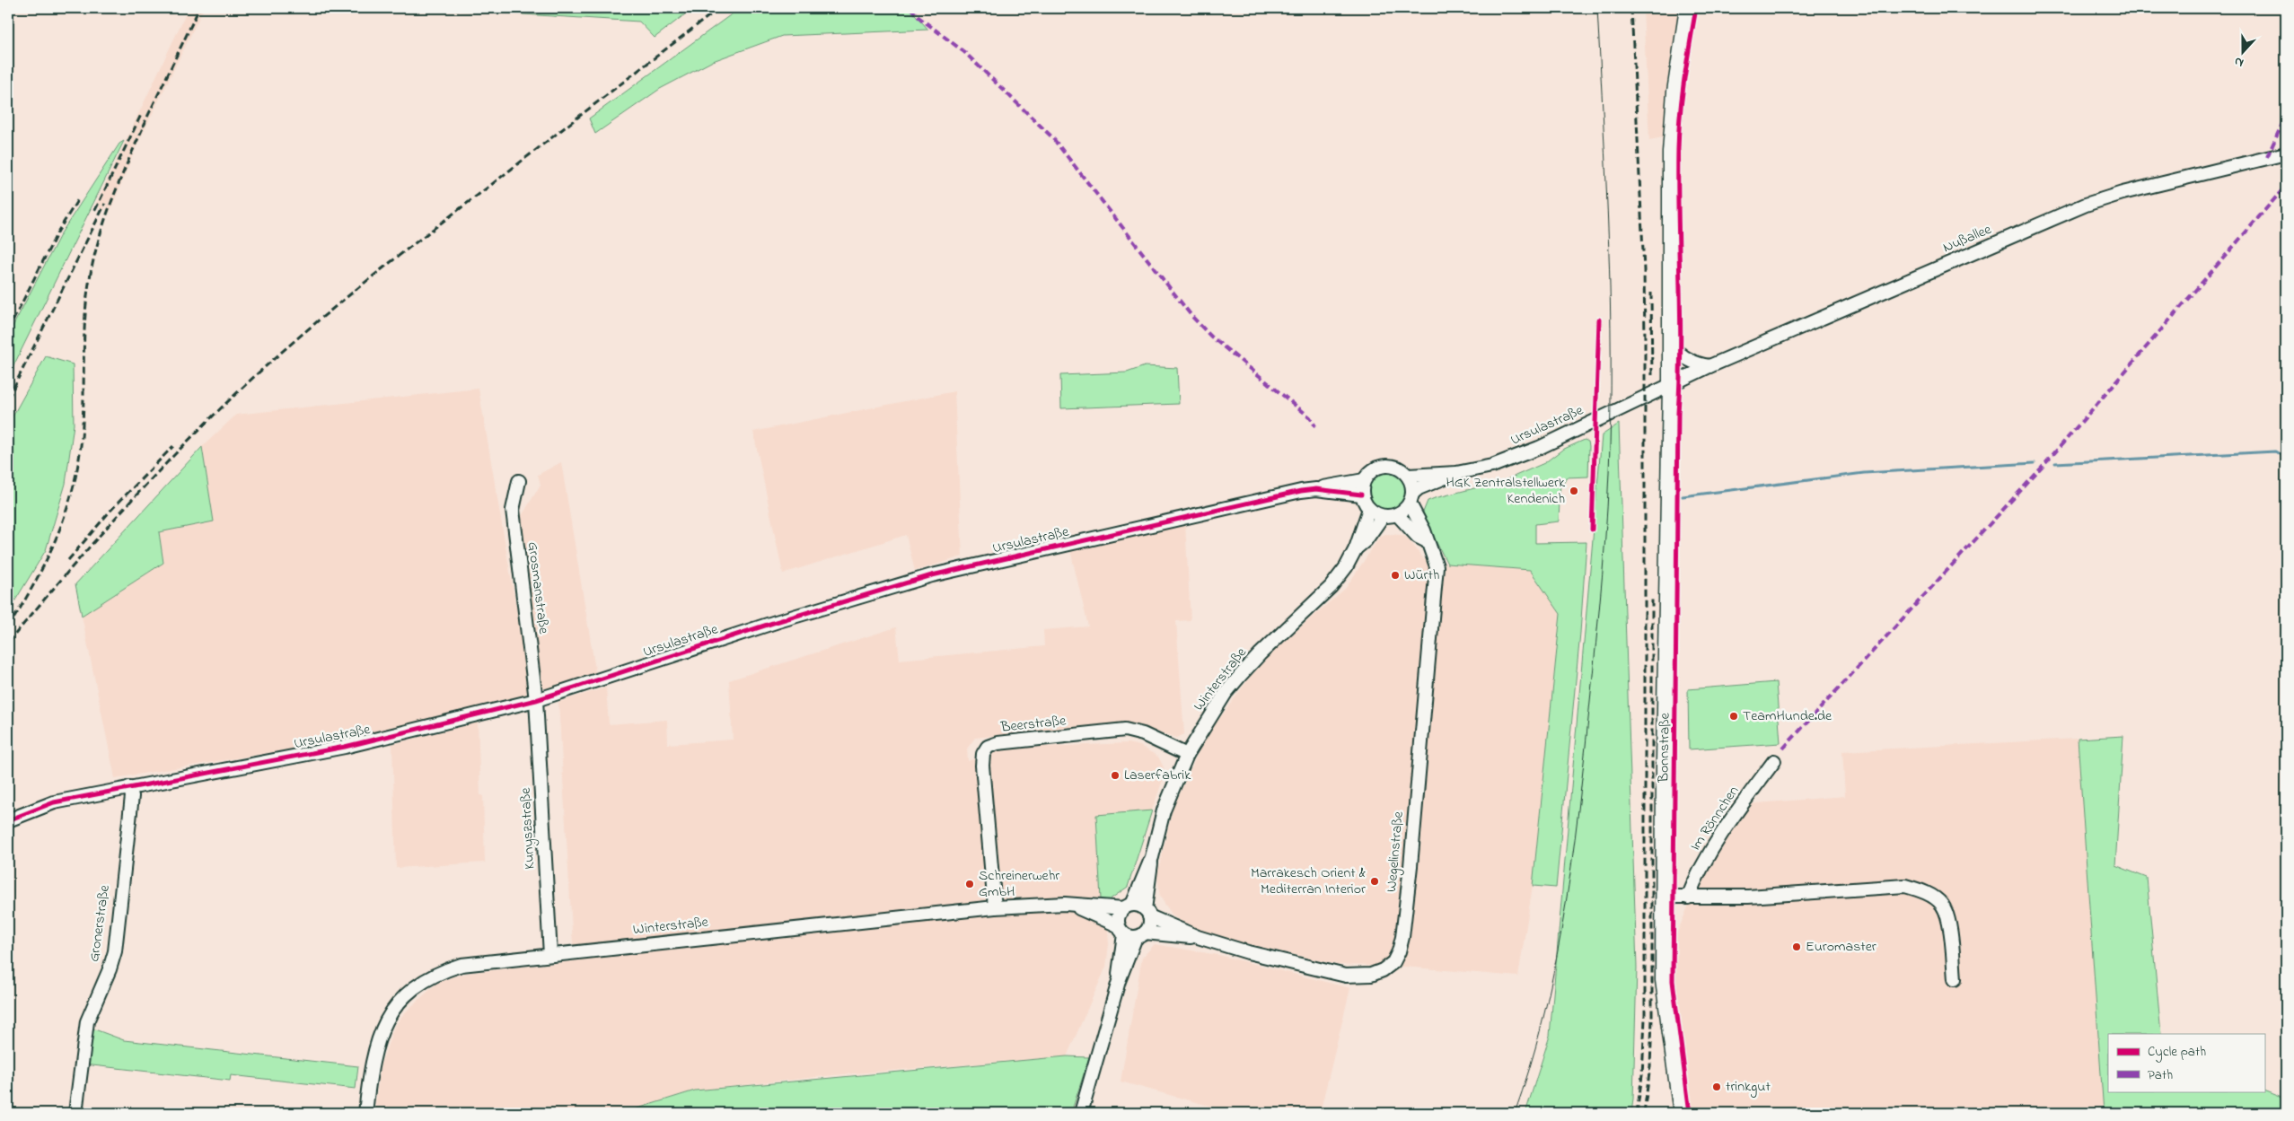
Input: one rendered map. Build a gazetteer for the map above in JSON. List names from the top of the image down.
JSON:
{
  "streets": {
    "main road": ["Bonnstraße"],
    "street": [
      "Nußallee",
      "Ursulastraße",
      "Grosmanstraße",
      "Winterstraße",
      "Beerstraße",
      "Im Rönnchen",
      "Kunyszstraße",
      "Wegelinstraße",
      "Gronerstraße"
    ]
  },
  "crossings": [
    ["Nußallee", "Ursulastraße"],
    ["Nußallee", "Bonnstraße"],
    ["Ursulastraße", "Grosmanstraße"],
    ["Ursulastraße", "Winterstraße"],
    ["Ursulastraße", "Bonnstraße"],
    ["Ursulastraße", "Kunyszstraße"],
    ["Ursulastraße", "Wegelinstraße"],
    ["Ursulastraße", "Gronerstraße"],
    ["Grosmanstraße", "Kunyszstraße"],
    ["Winterstraße", "Beerstraße"],
    ["Winterstraße", "Kunyszstraße"],
    ["Winterstraße", "Wegelinstraße"]
  ],
  "places": [
    "HGK Zentralstellwerk Kendenich",
    "Würth",
    "TeamHunde.de",
    "Laserfabrik",
    "Marrakesch Orient & Mediterran Interior",
    "Schreinerwehr GmbH",
    "Euromaster",
    "trinkgut"
  ],
  "legend": ["Cycle path", "Path"],
  "north": "bottom"
}
